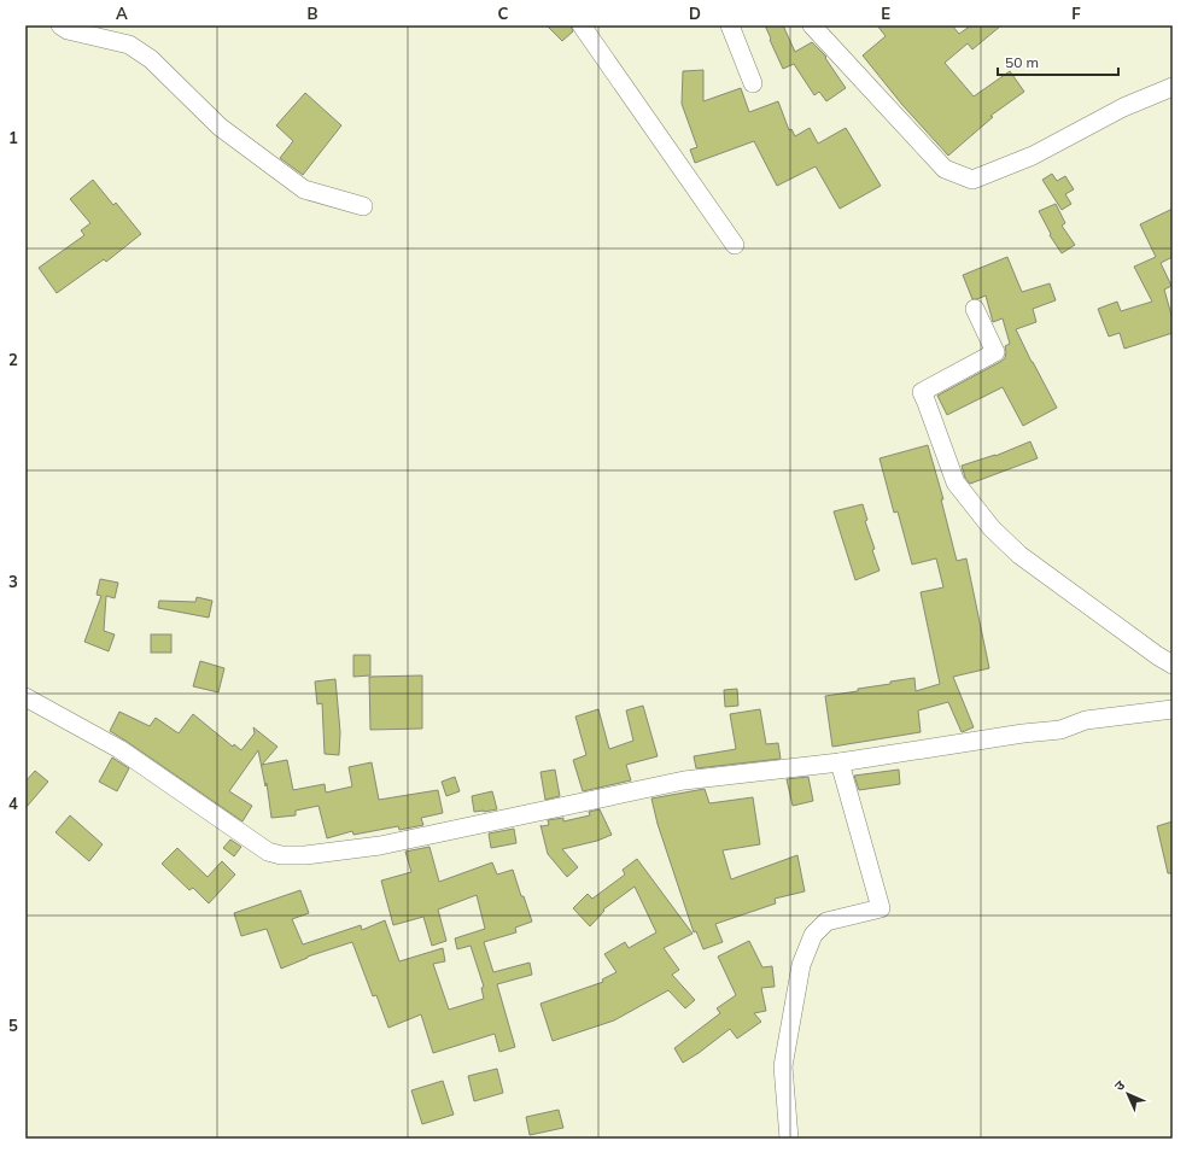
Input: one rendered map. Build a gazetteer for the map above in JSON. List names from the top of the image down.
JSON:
{
  "scale_bar": "50 m",
  "north": "top left",
  "grid": {
    "columns": [
      "A",
      "B",
      "C",
      "D",
      "E",
      "F"
    ],
    "rows": [
      "1",
      "2",
      "3",
      "4",
      "5"
    ]
  }
}
